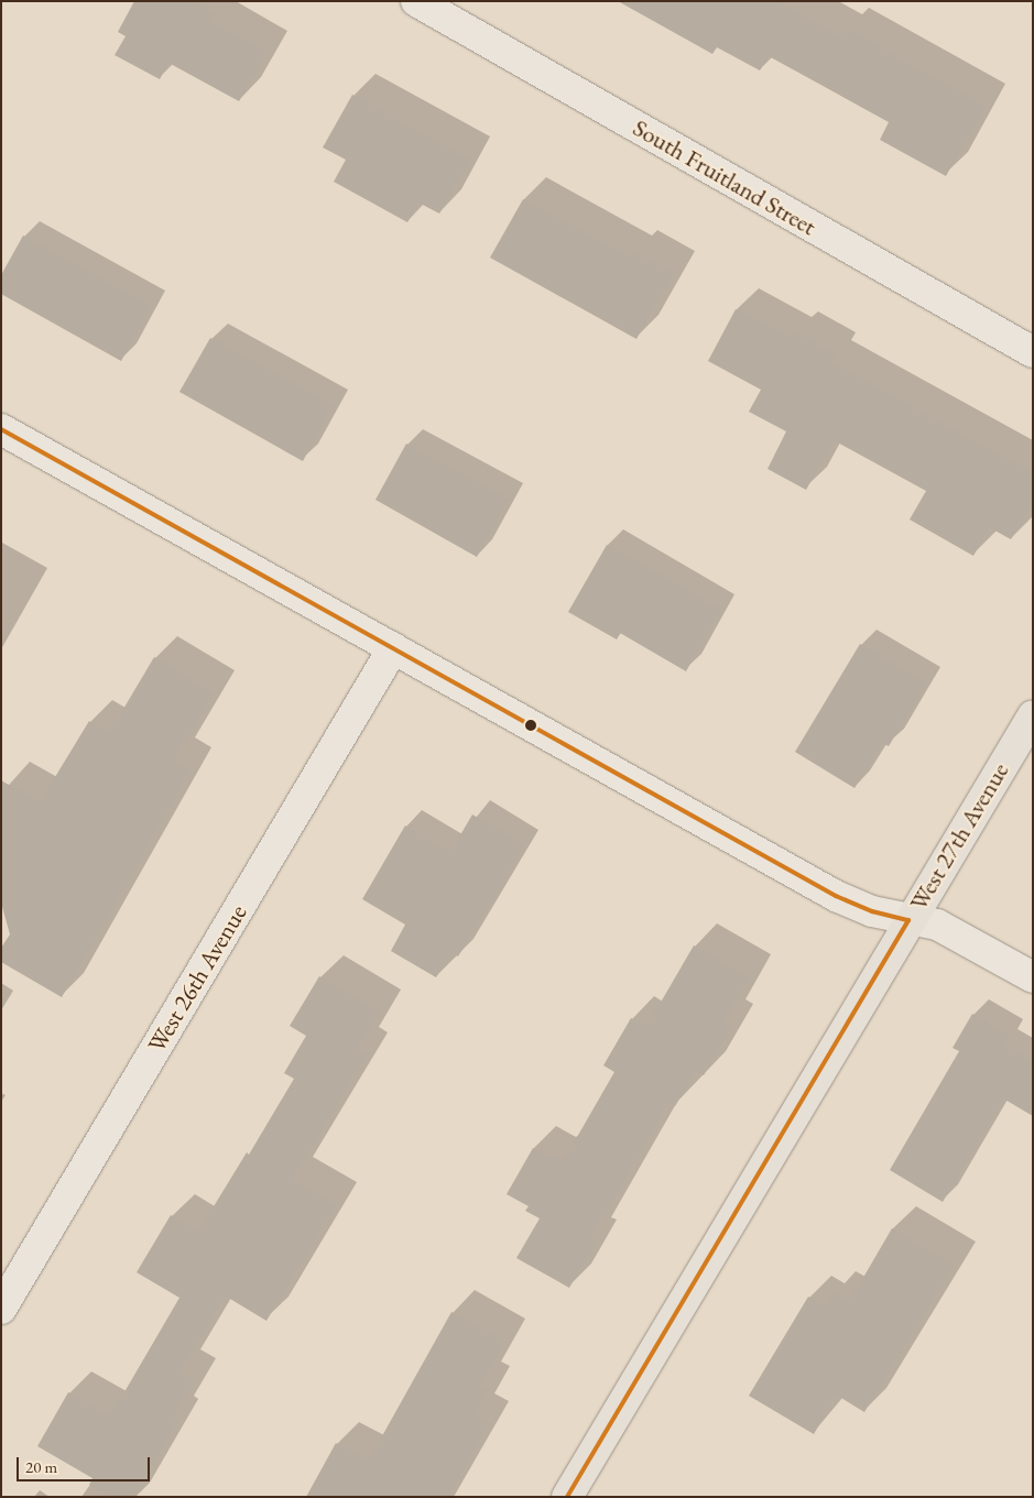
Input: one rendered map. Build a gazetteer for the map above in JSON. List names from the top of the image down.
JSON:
{
  "streets": {
    "main road": ["West 27th Avenue"],
    "street": ["South Fruitland Street", "West 26th Avenue"]
  },
  "scale_bar": "20 m"
}
